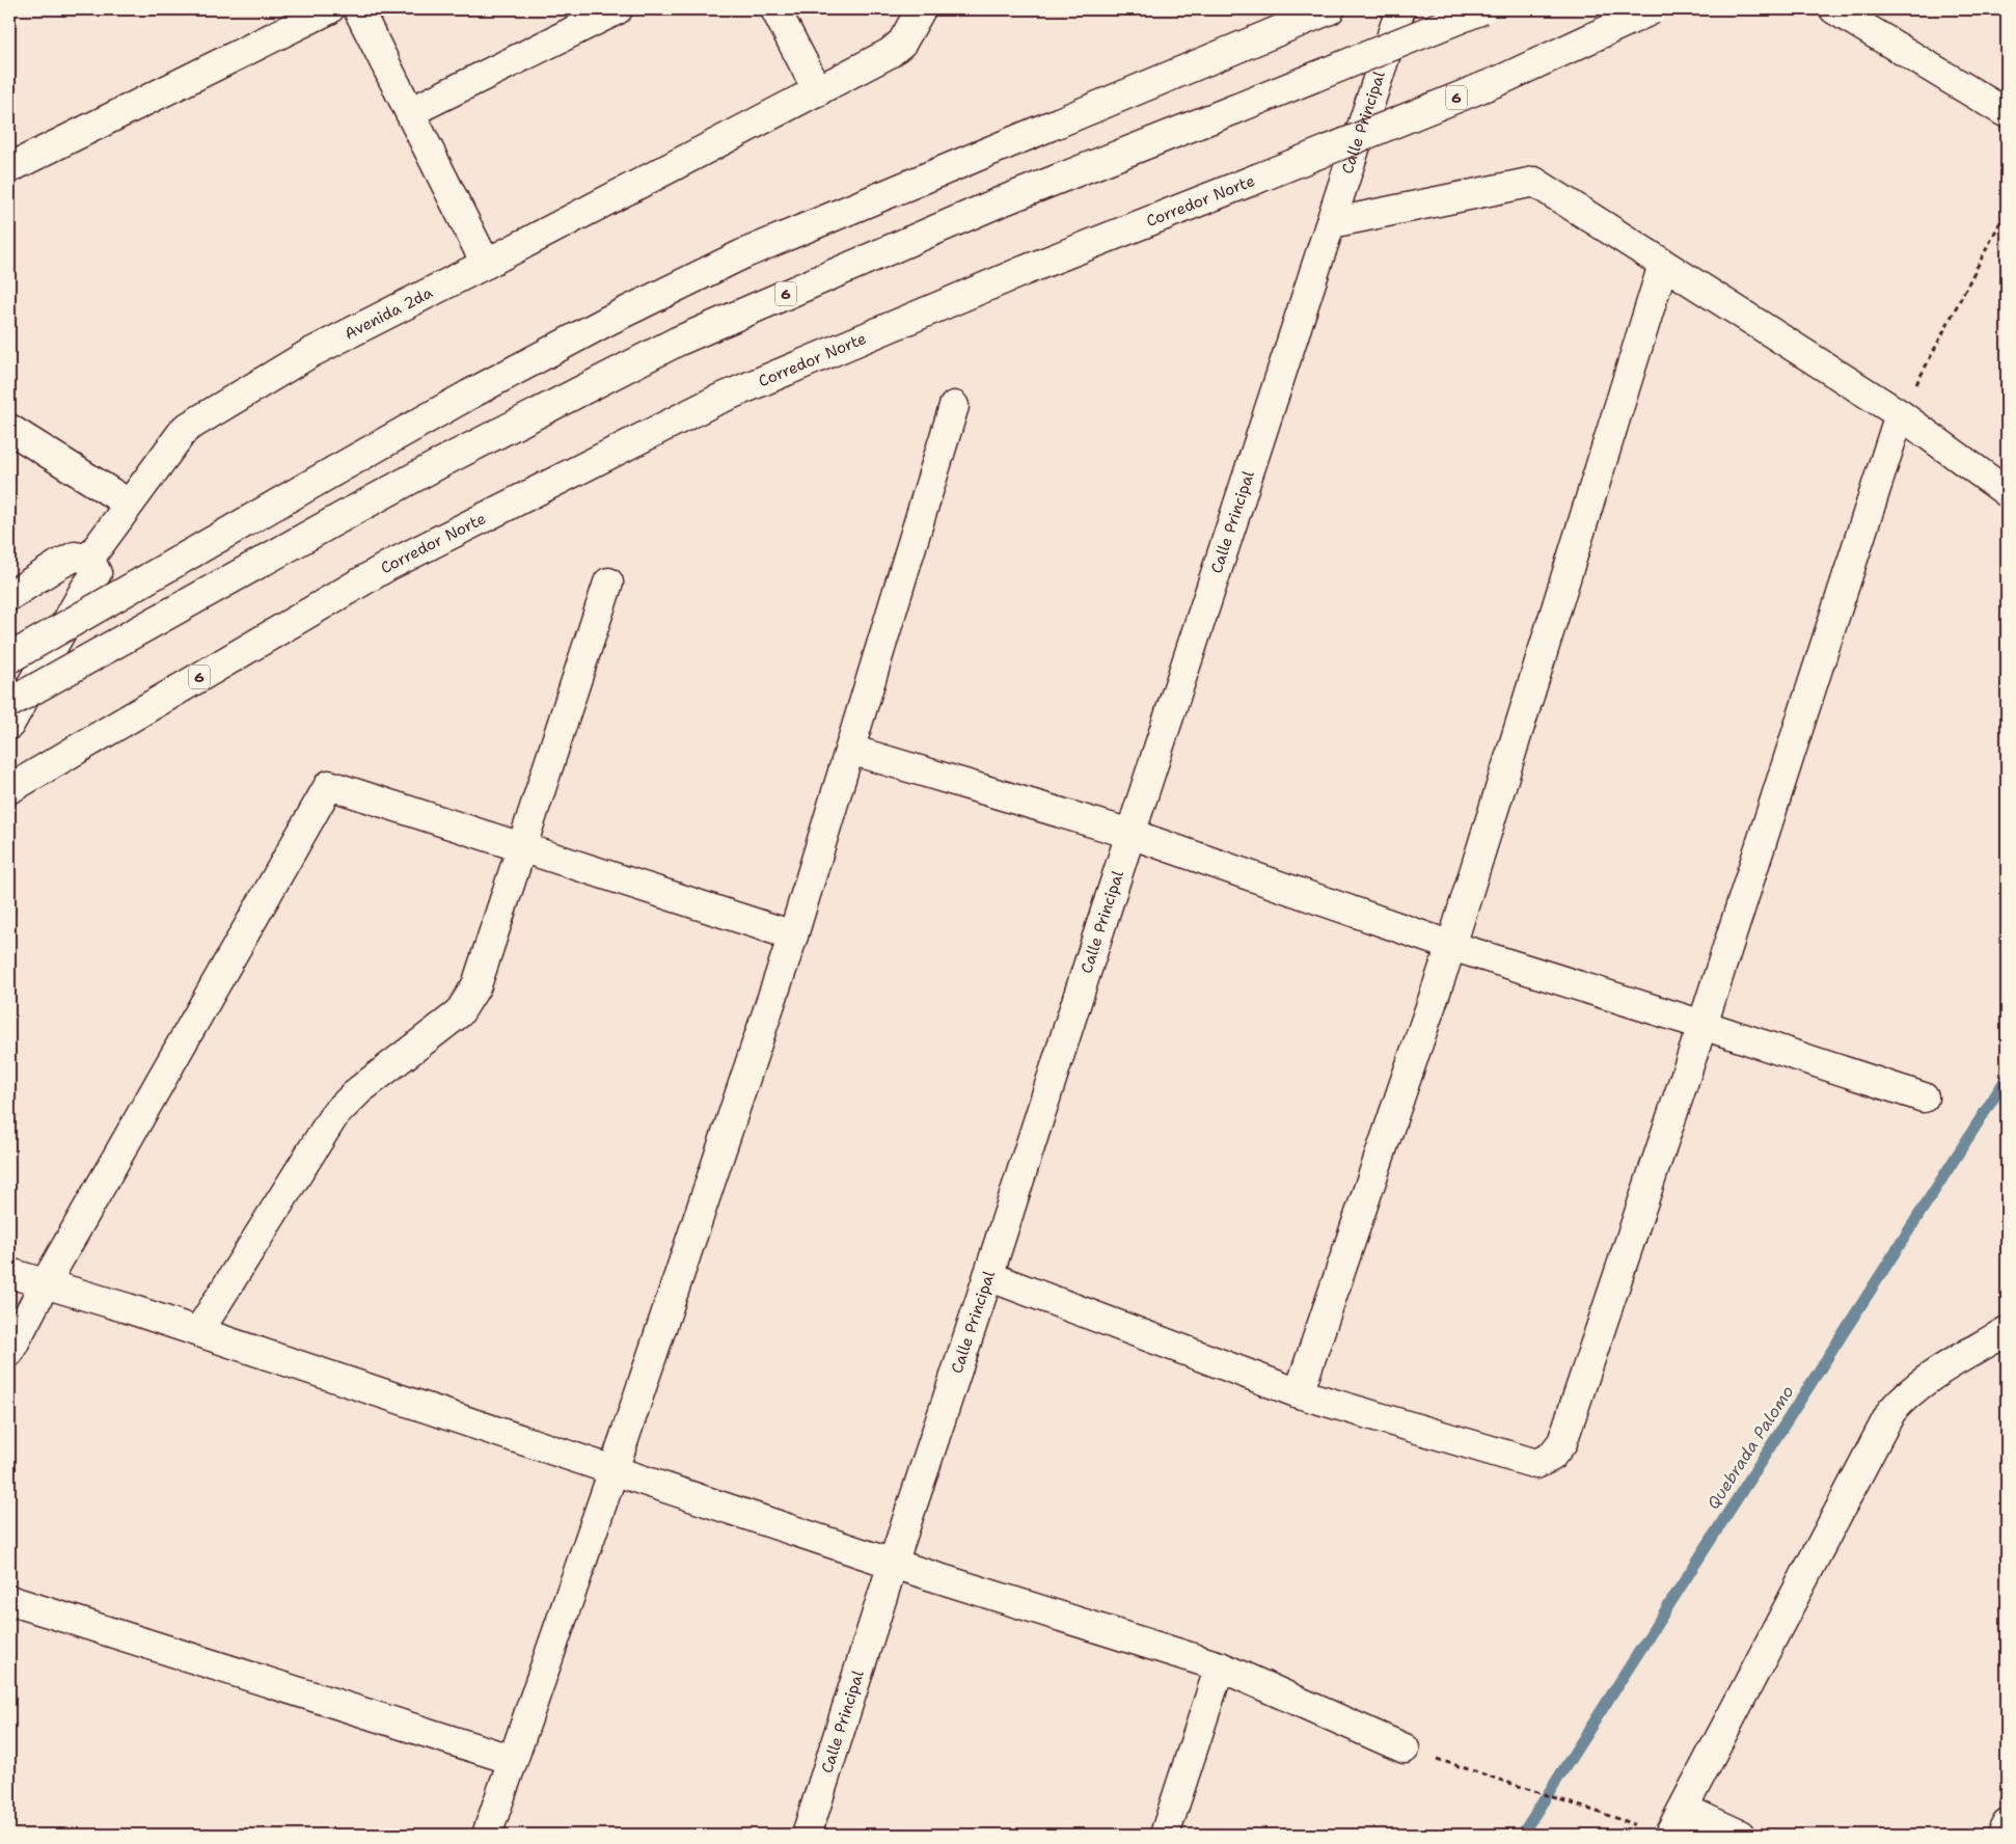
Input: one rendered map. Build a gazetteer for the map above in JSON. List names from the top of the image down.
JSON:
{
  "streets": {
    "main road": [
      "6",
      "Calle Principal",
      "Corredor Norte",
      "Avenida 2da"
    ]
  },
  "water": ["Quebrada Palomo"]
}
